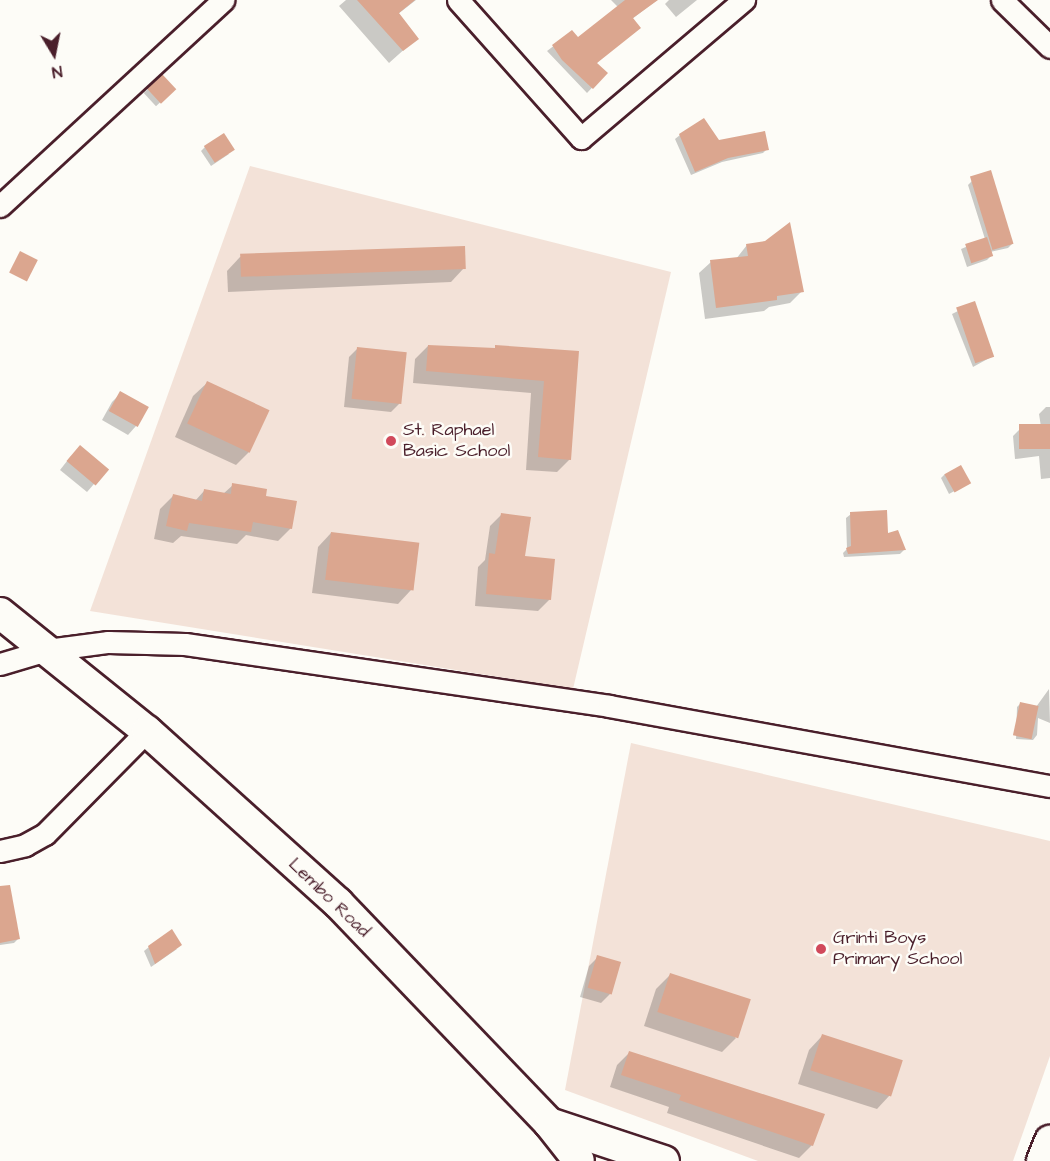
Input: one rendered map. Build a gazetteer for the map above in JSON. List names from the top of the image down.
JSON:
{
  "streets": {
    "street": ["Lembo Road"]
  },
  "places": ["St. Raphael Basic School", "Grinti Boys Primary School"],
  "north": "bottom"
}
